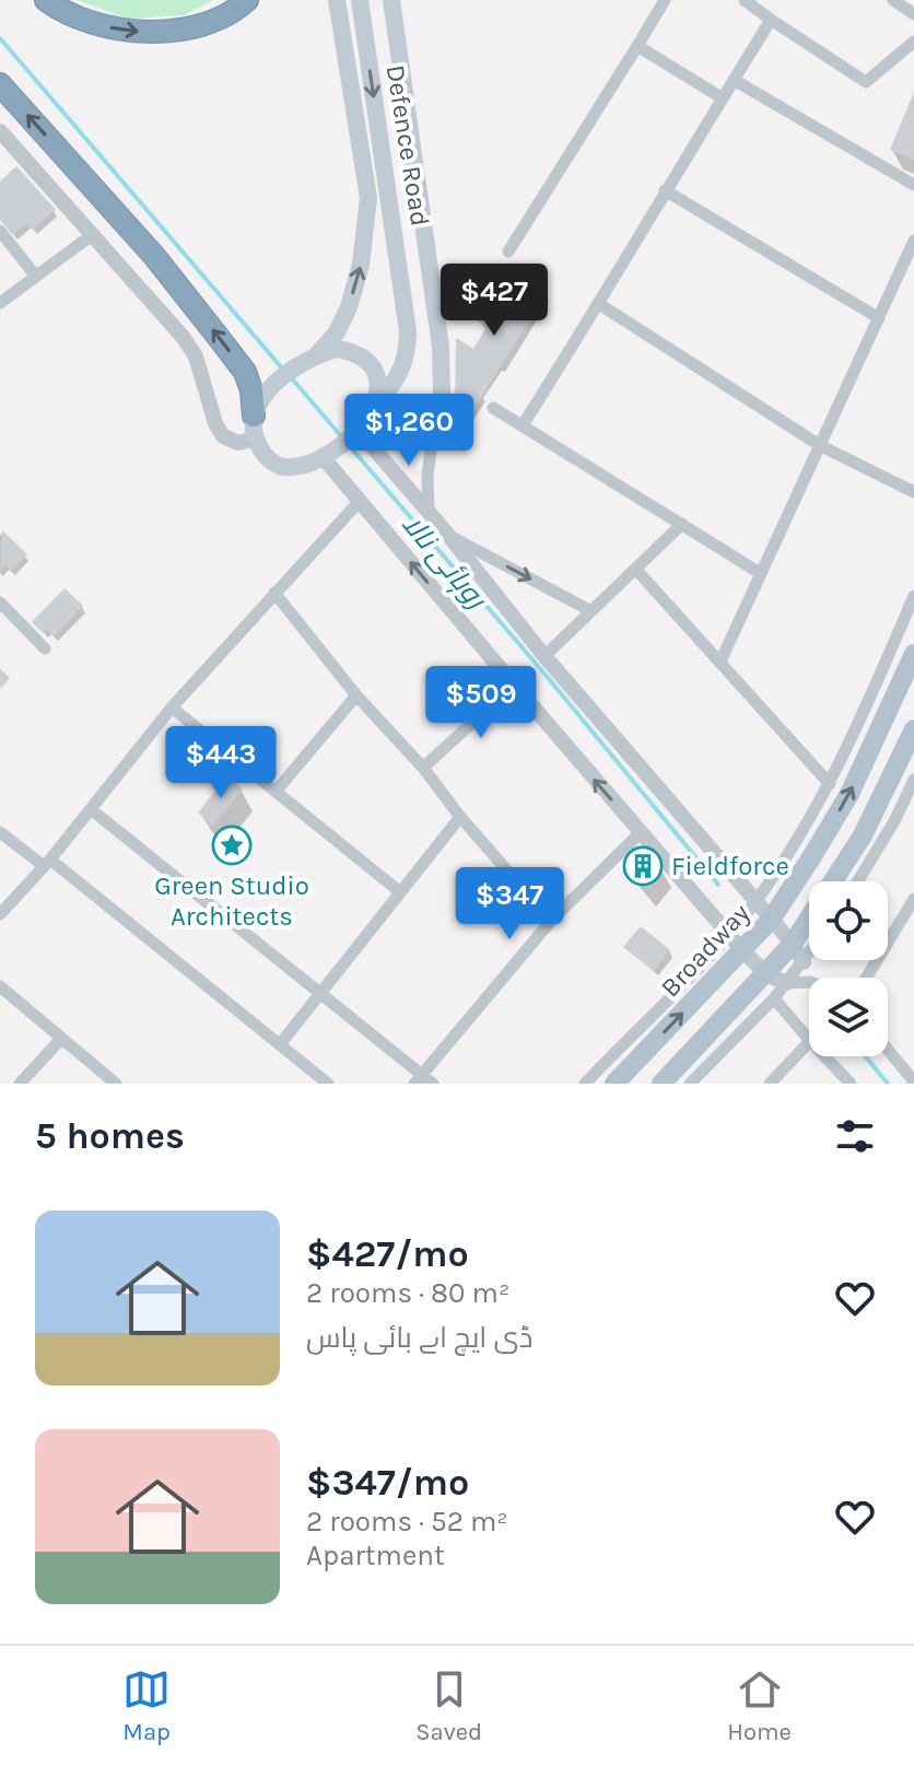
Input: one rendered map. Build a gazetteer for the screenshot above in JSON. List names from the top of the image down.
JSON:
{
  "streets": {
    "main road": ["Defence Road", "Broadway"]
  },
  "water": ["روہائی نالا"],
  "places": {
    "place": ["Green Studio Architects"],
    "building": ["Fieldforce"]
  },
  "page": {
    "price": [
      "$427",
      "$1,260",
      "$509",
      "$443",
      "$347"
    ],
    "heading": "5 homes",
    "list": [
      {
        "name": "$427/mo",
        "note": "2 rooms · 80 m² · ڈی ایچ اے بائی پاس"
      },
      {
        "name": "$347/mo",
        "note": "2 rooms · 52 m² · Apartment"
      }
    ],
    "tabs": ["Map", "Saved", "Home"]
  }
}
